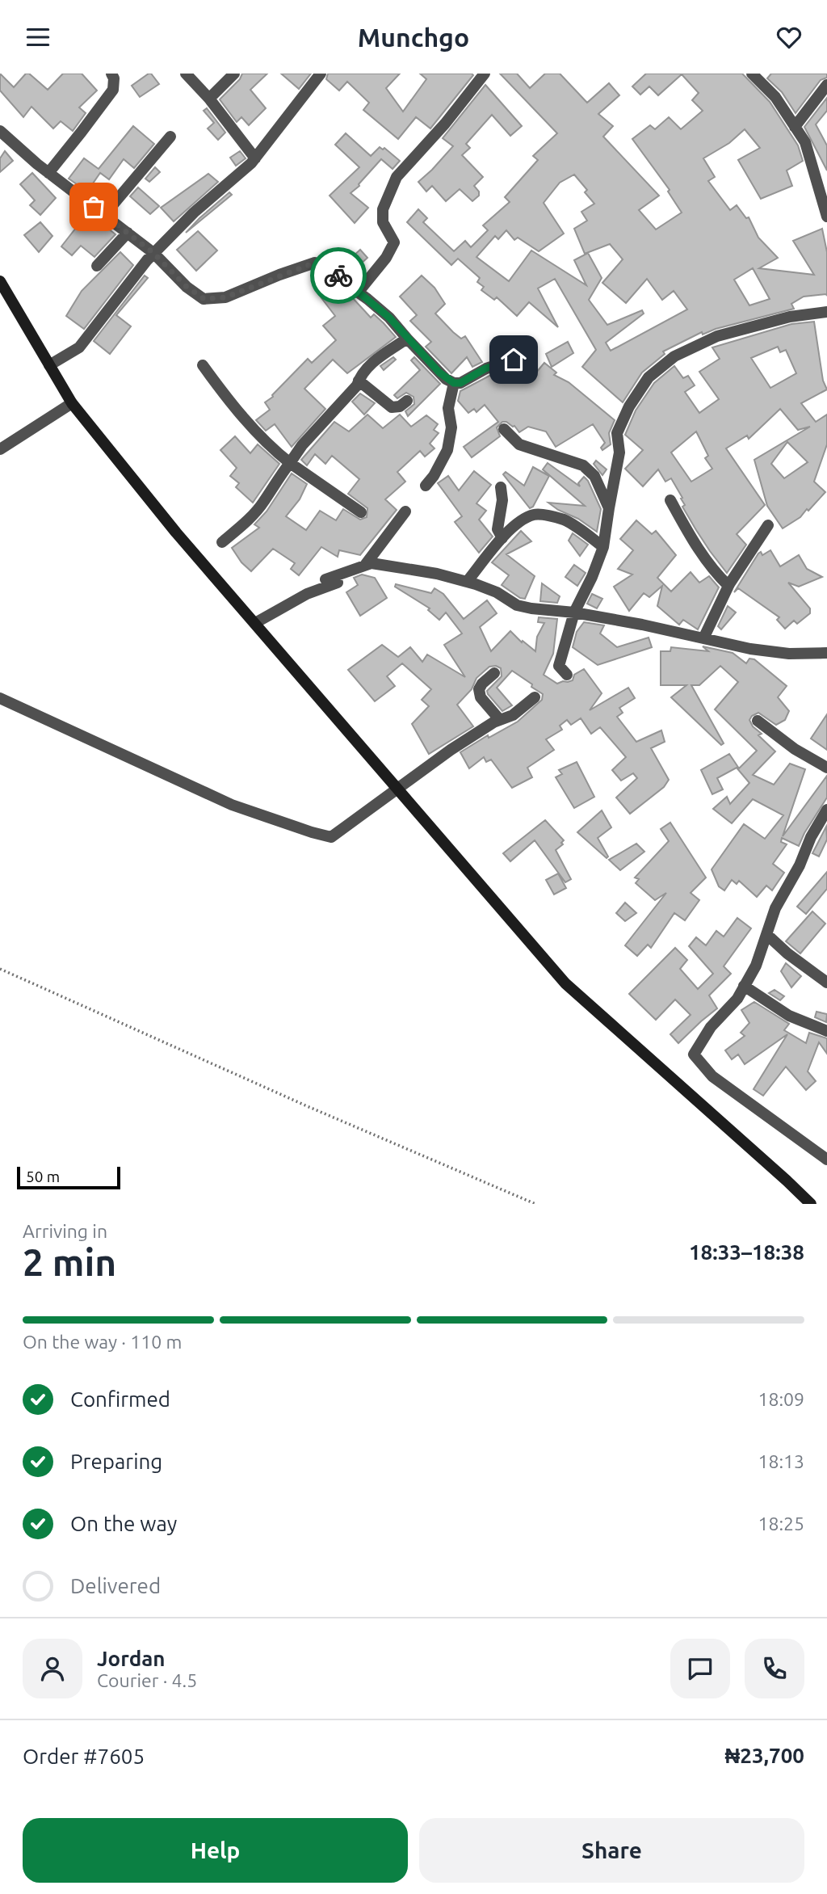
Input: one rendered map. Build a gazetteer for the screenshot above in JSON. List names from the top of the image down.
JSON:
{
  "scale_bar": "50 m",
  "page": {
    "header": "Munchgo",
    "scale": "50 m",
    "heading": ["2 min", "Arriving in", "18:33–18:38"],
    "panel": [
      "Jordan",
      "Courier · 4.5",
      "Order #7605",
      "₦23,700"
    ],
    "bar": "On the way · 110 m",
    "list": [
      ["Confirmed", "18:09"],
      ["Preparing", "18:13"],
      ["On the way", "18:25"],
      "Delivered"
    ],
    "buttons": ["Help", "Share"]
  }
}
